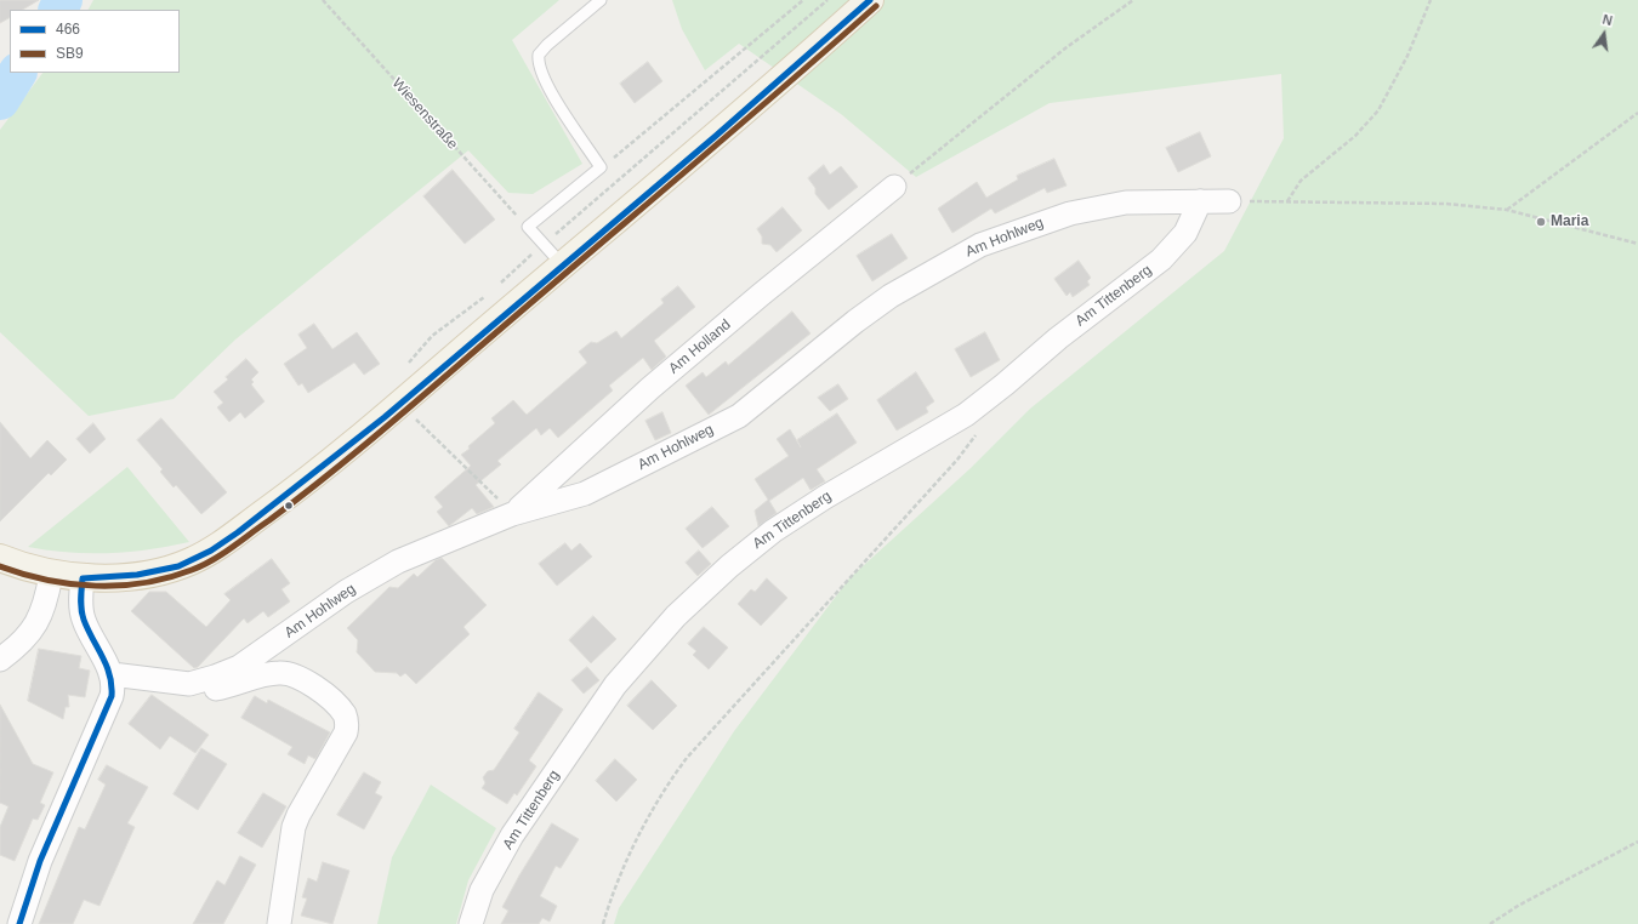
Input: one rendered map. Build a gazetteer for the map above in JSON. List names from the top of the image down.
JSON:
{
  "streets": {
    "street": ["Am Hohlweg", "Am Tittenberg", "Am Holland"],
    "path": ["Wiesenstraße"]
  },
  "crossings": [
    ["Am Hohlweg", "Am Tittenberg"],
    ["Am Hohlweg", "Am Holland"]
  ],
  "places": ["Maria"],
  "lines": ["transit line 466", "transit line SB9"],
  "legend": ["466", "SB9"],
  "north": "top"
}
